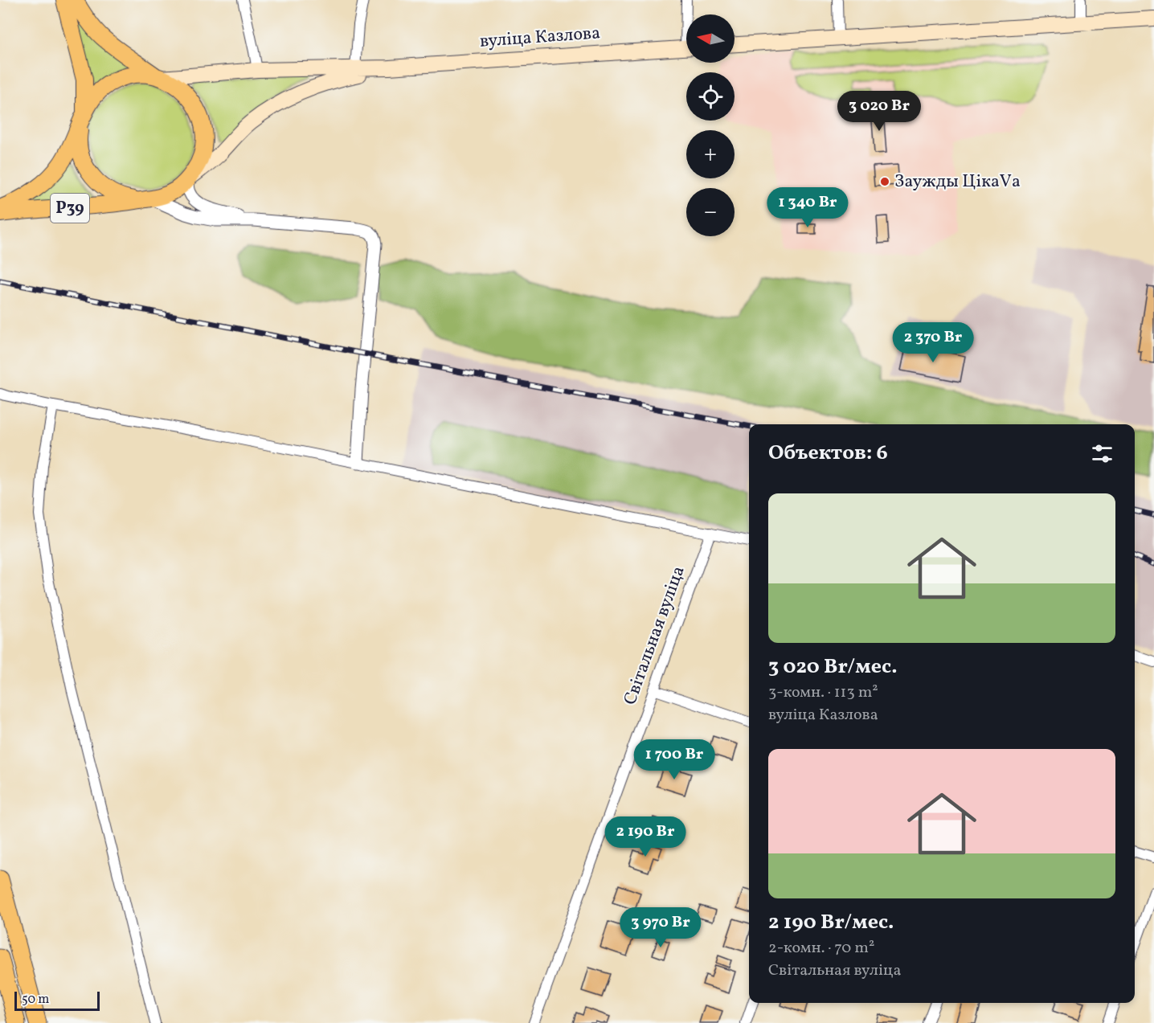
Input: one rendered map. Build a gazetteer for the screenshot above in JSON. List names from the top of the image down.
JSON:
{
  "streets": {
    "main road": ["вуліца Казлова", "Р39"],
    "street": ["Світальная вуліца"]
  },
  "places": ["Заужды ЦікаVа"],
  "scale_bar": "50 m",
  "north": "left",
  "page": {
    "map_buttons": ["+", "−"],
    "price": [
      "3 020 Br",
      "1 340 Br",
      "2 370 Br",
      "1 700 Br",
      "2 190 Br",
      "3 970 Br"
    ],
    "heading": "Объектов: 6",
    "list": [
      {
        "name": "3 020 Br/мес.",
        "note": "3-комн. · 113 m² · вуліца Казлова"
      },
      {
        "name": "2 190 Br/мес.",
        "note": "2-комн. · 70 m² · Світальная вуліца"
      }
    ],
    "scale": "50 m"
  }
}
